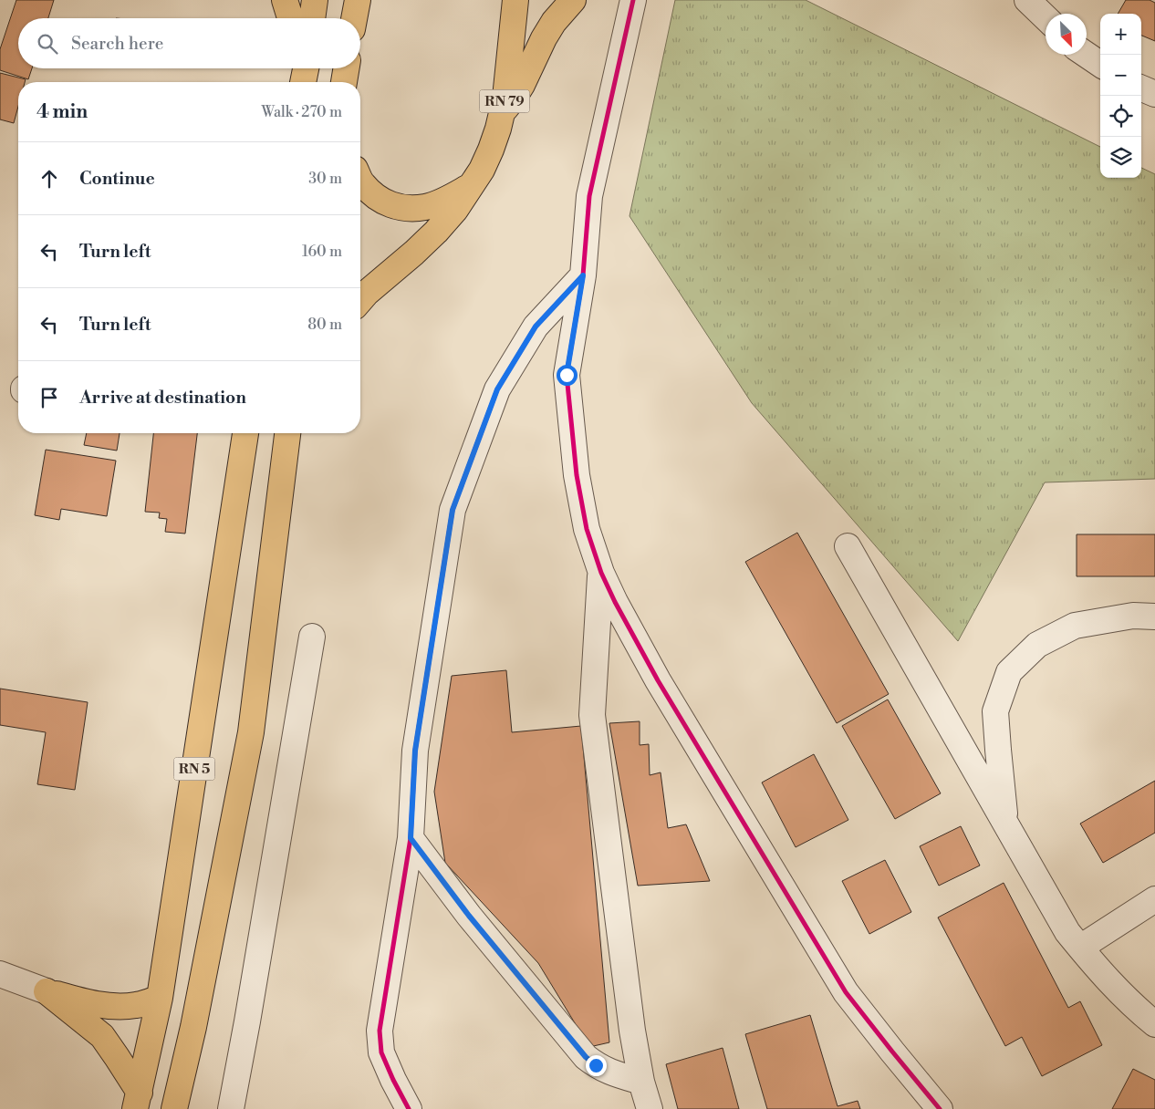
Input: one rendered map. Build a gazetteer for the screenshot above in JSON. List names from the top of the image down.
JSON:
{
  "streets": {
    "highway": ["RN 79", "RN 5"]
  },
  "north": "bottom right",
  "page": {
    "map_buttons": ["+", "−"],
    "search": "Search here",
    "heading": ["4 min", "Walk · 270 m"],
    "list": [
      ["Continue", "30 m"],
      ["Turn left", "160 m"],
      ["Turn left", "80 m"],
      "Arrive at destination"
    ]
  }
}
